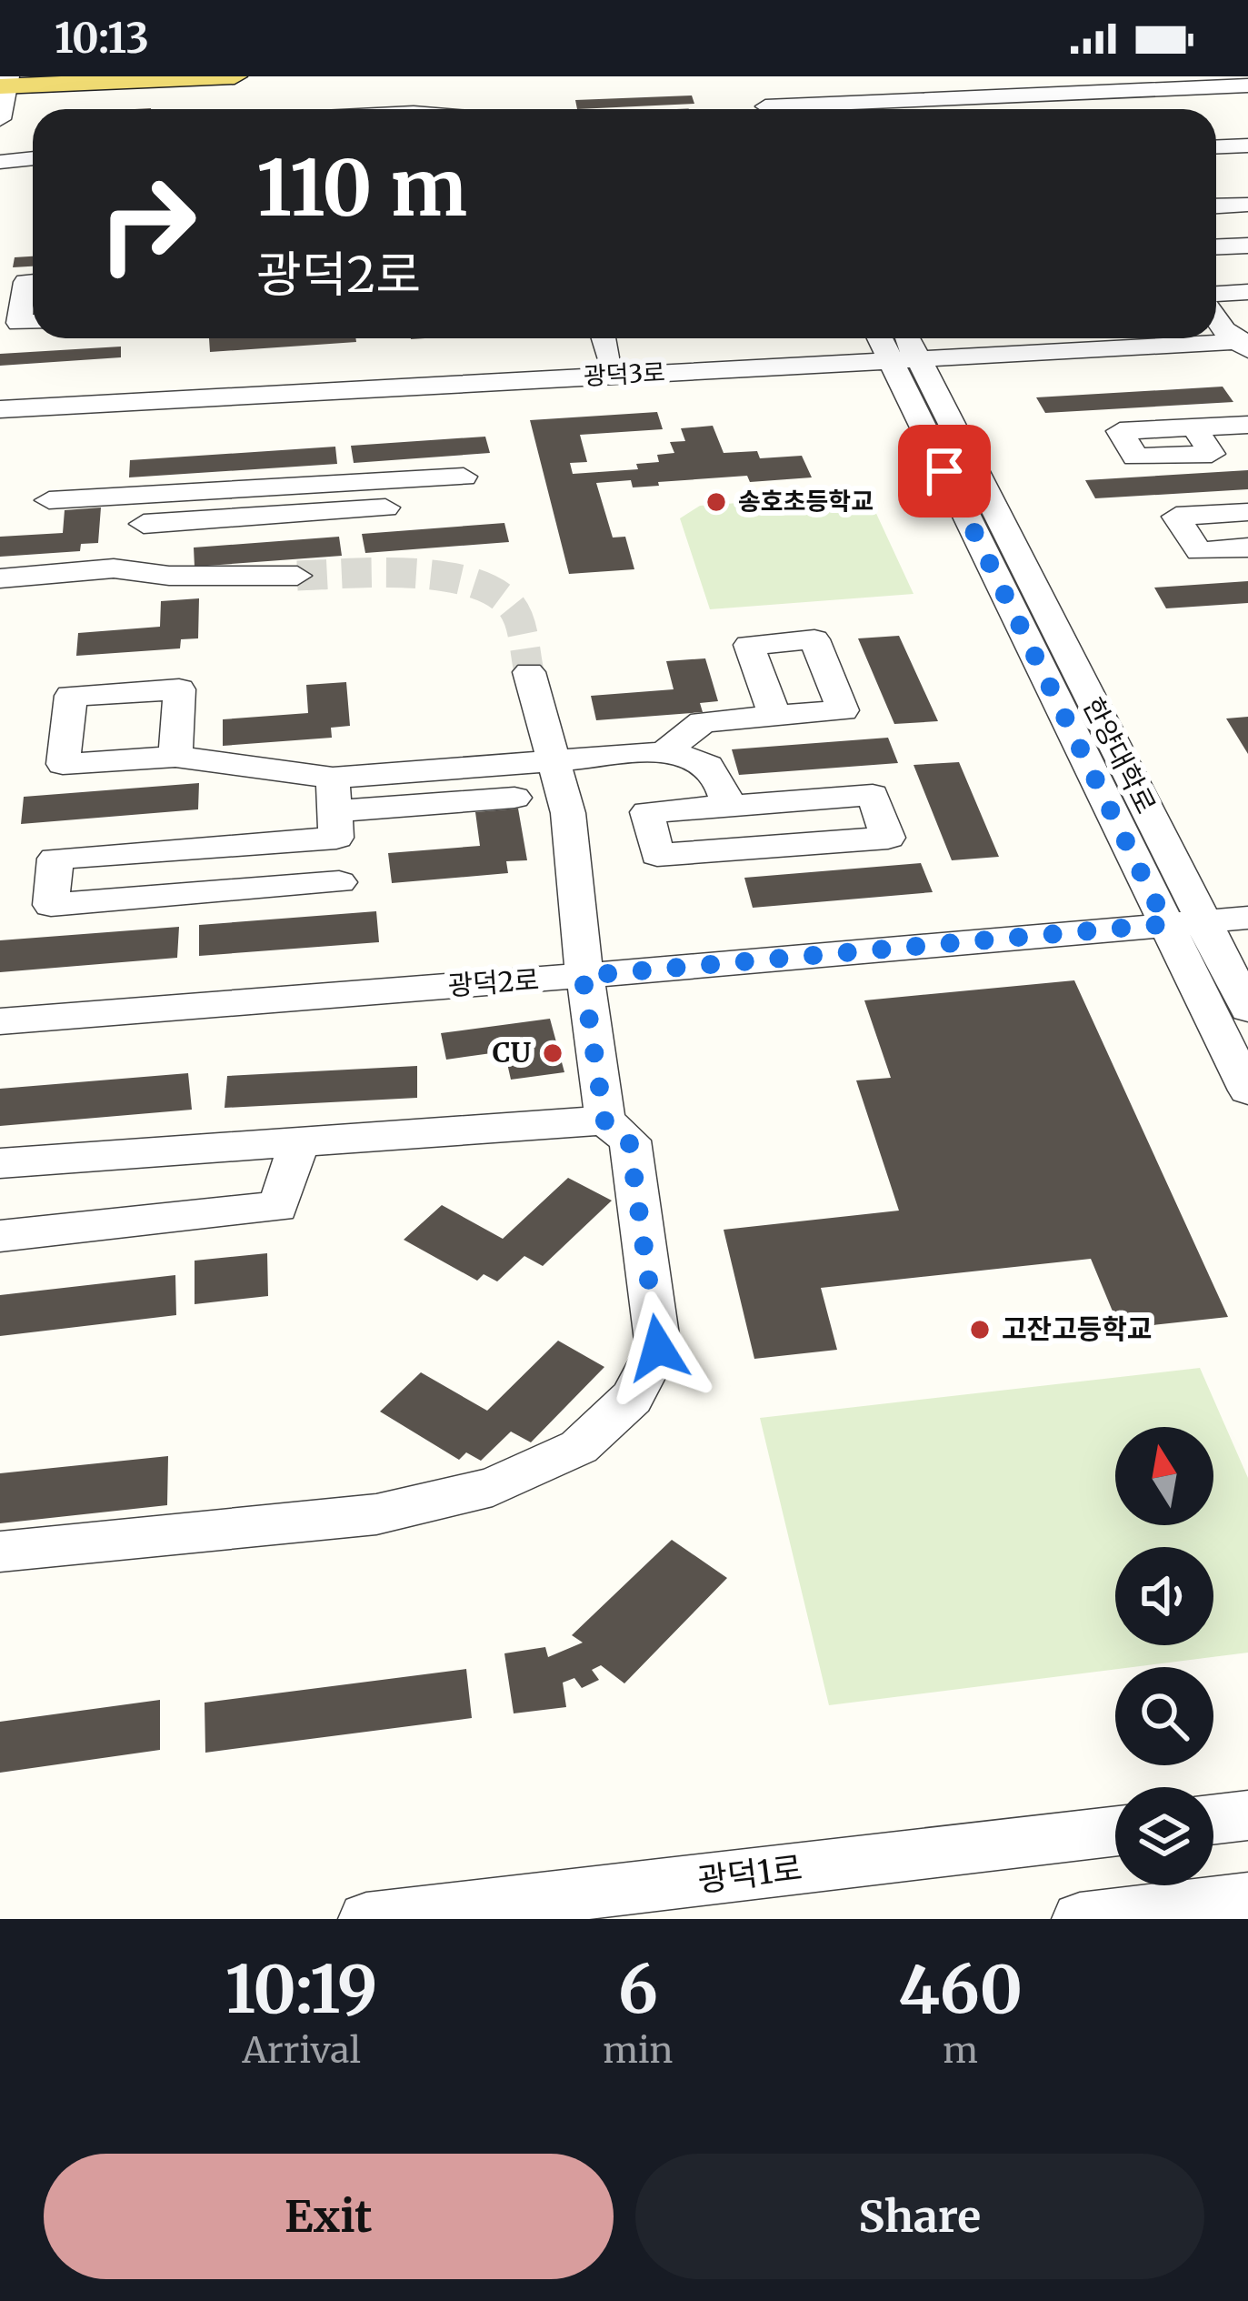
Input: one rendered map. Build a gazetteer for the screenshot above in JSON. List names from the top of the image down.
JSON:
{
  "streets": {
    "street": [
      "광덕3로",
      "한양대학로",
      "광덕2로",
      "광덕1로"
    ]
  },
  "crossings": [
    ["광덕3로", "한양대학로"],
    ["한양대학로", "광덕2로"]
  ],
  "places": ["송호초등학교", "CU", "고잔고등학교"],
  "north": "top",
  "page": {
    "status": "10:13",
    "turn": ["110 m", "광덕2로"],
    "eta": [
      "10:19",
      "Arrival",
      "6",
      "min",
      "460",
      "m"
    ],
    "buttons": ["Exit", "Share"]
  }
}
